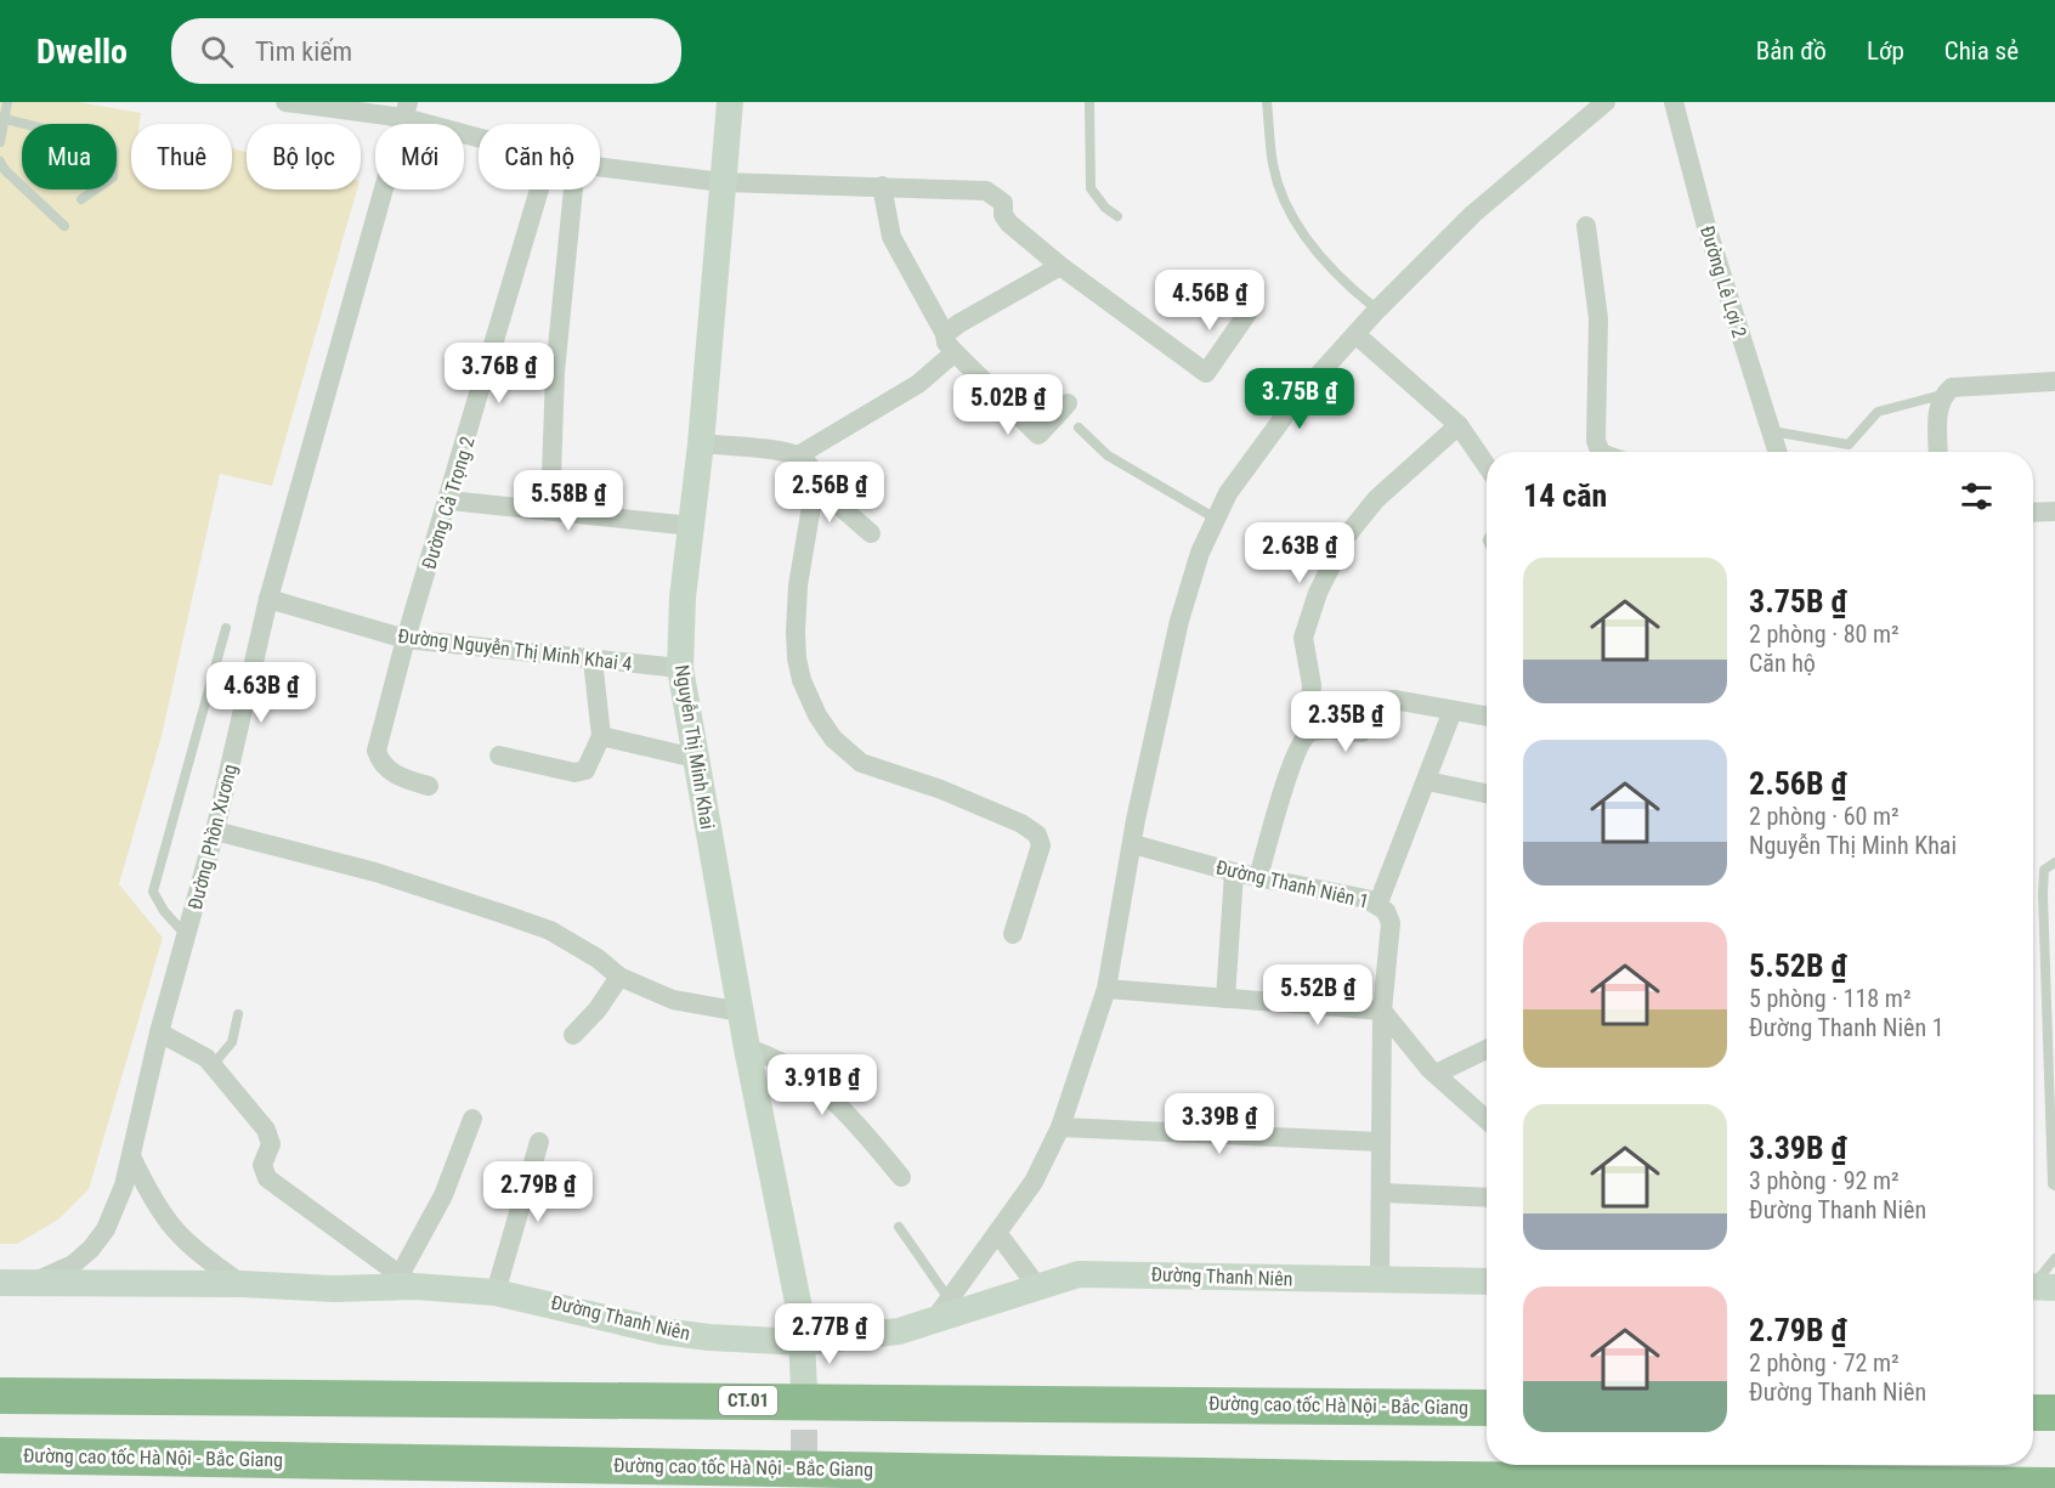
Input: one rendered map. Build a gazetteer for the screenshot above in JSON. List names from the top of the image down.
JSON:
{
  "streets": {
    "highway": ["CT.01", "Đường cao tốc Hà Nội - Bắc Giang"],
    "street": [
      "Đường Lê Lợi 2",
      "Đường Cả Trọng 2",
      "Đường Nguyễn Thị Minh Khai 4",
      "Nguyễn Thị Minh Khai",
      "Đường Phồn Xương",
      "Đường Thanh Niên 1",
      "Đường Thanh Niên"
    ]
  },
  "crossings": [
    ["Đường Cả Trọng 2", "Đường Nguyễn Thị Minh Khai 4"],
    ["Đường Nguyễn Thị Minh Khai 4", "Nguyễn Thị Minh Khai"],
    ["Đường Nguyễn Thị Minh Khai 4", "Đường Phồn Xương"],
    ["Nguyễn Thị Minh Khai", "Đường Thanh Niên"],
    ["Đường Phồn Xương", "Đường Thanh Niên"],
    ["Đường Thanh Niên 1", "Đường Thanh Niên"]
  ],
  "page": {
    "header": "Dwello",
    "search": "Tìm kiếm",
    "nav": ["Bản đồ", "Lớp", "Chia sẻ"],
    "chip": [
      "Mua",
      "Thuê",
      "Bộ lọc",
      "Mới",
      "Căn hộ"
    ],
    "price": [
      "4.56B ₫",
      "3.76B ₫",
      "3.75B ₫",
      "5.02B ₫",
      "2.56B ₫",
      "5.58B ₫",
      "2.63B ₫",
      "4.63B ₫",
      "2.35B ₫",
      "5.52B ₫",
      "3.91B ₫",
      "3.39B ₫",
      "2.79B ₫",
      "2.77B ₫"
    ],
    "heading": "14 căn",
    "list": [
      {
        "name": "3.75B ₫",
        "note": "2 phòng · 80 m² · Căn hộ"
      },
      {
        "name": "2.56B ₫",
        "note": "2 phòng · 60 m² · Nguyễn Thị Minh Khai"
      },
      {
        "name": "5.52B ₫",
        "note": "5 phòng · 118 m² · Đường Thanh Niên 1"
      },
      {
        "name": "3.39B ₫",
        "note": "3 phòng · 92 m² · Đường Thanh Niên"
      },
      {
        "name": "2.79B ₫",
        "note": "2 phòng · 72 m² · Đường Thanh Niên"
      }
    ]
  }
}
